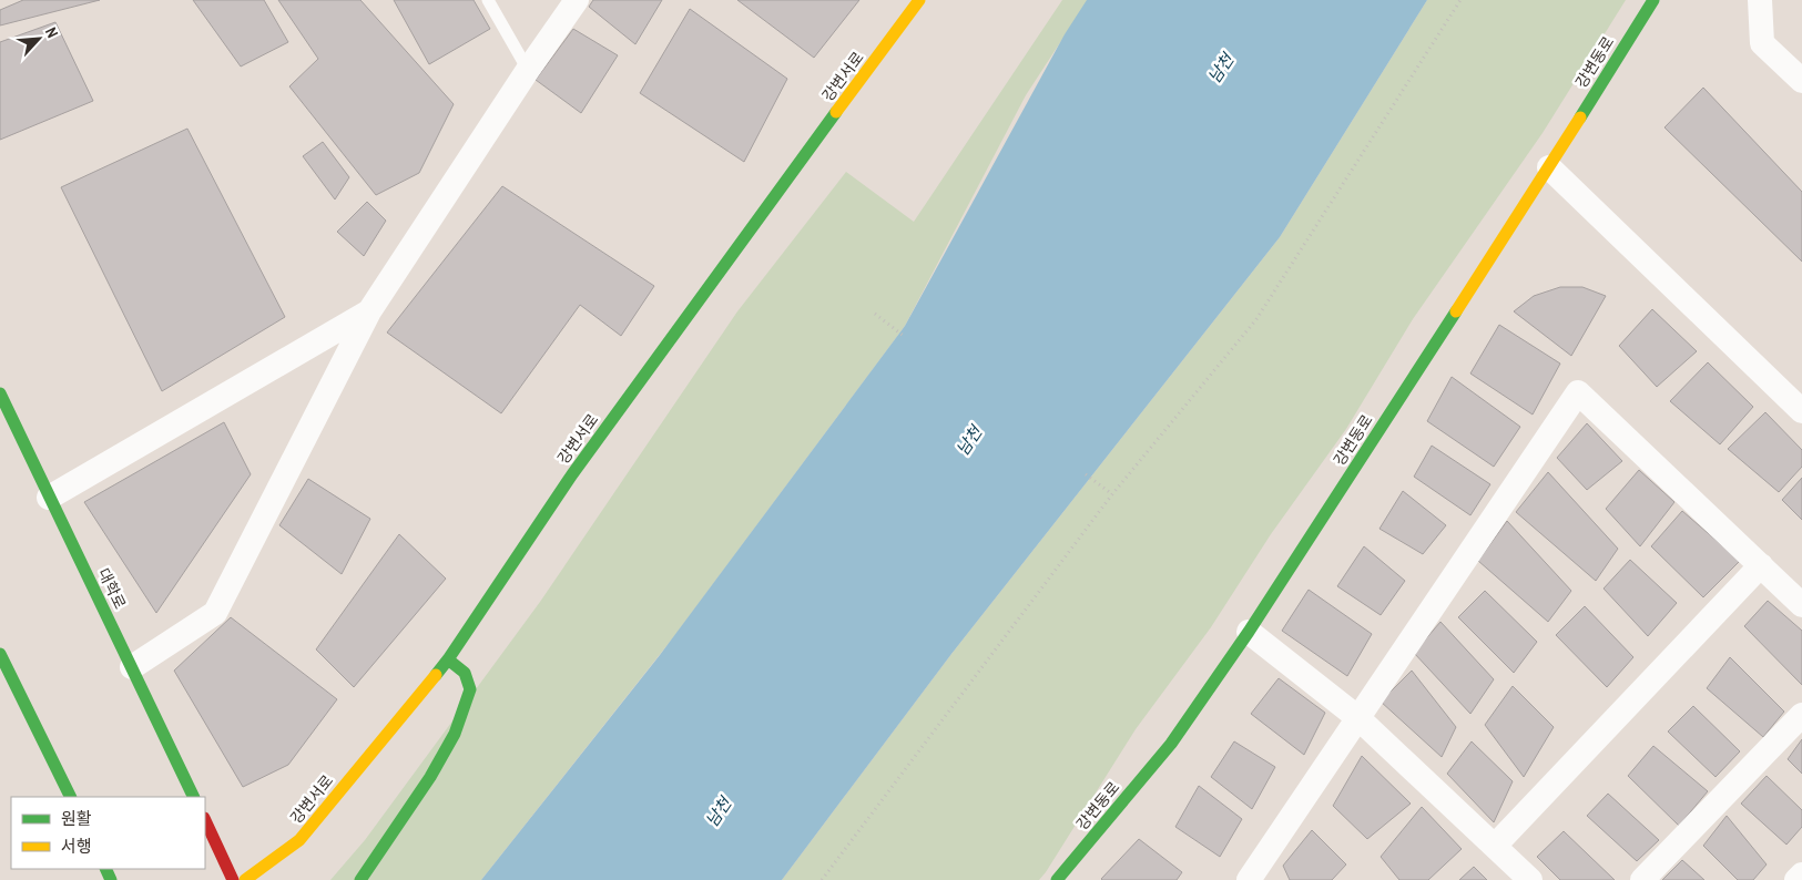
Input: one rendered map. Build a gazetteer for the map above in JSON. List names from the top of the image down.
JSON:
{
  "streets": {
    "street": ["강변동로", "강변서로", "대학로"]
  },
  "water": ["남천"],
  "legend": ["원활", "서행"],
  "north": "top right"
}
